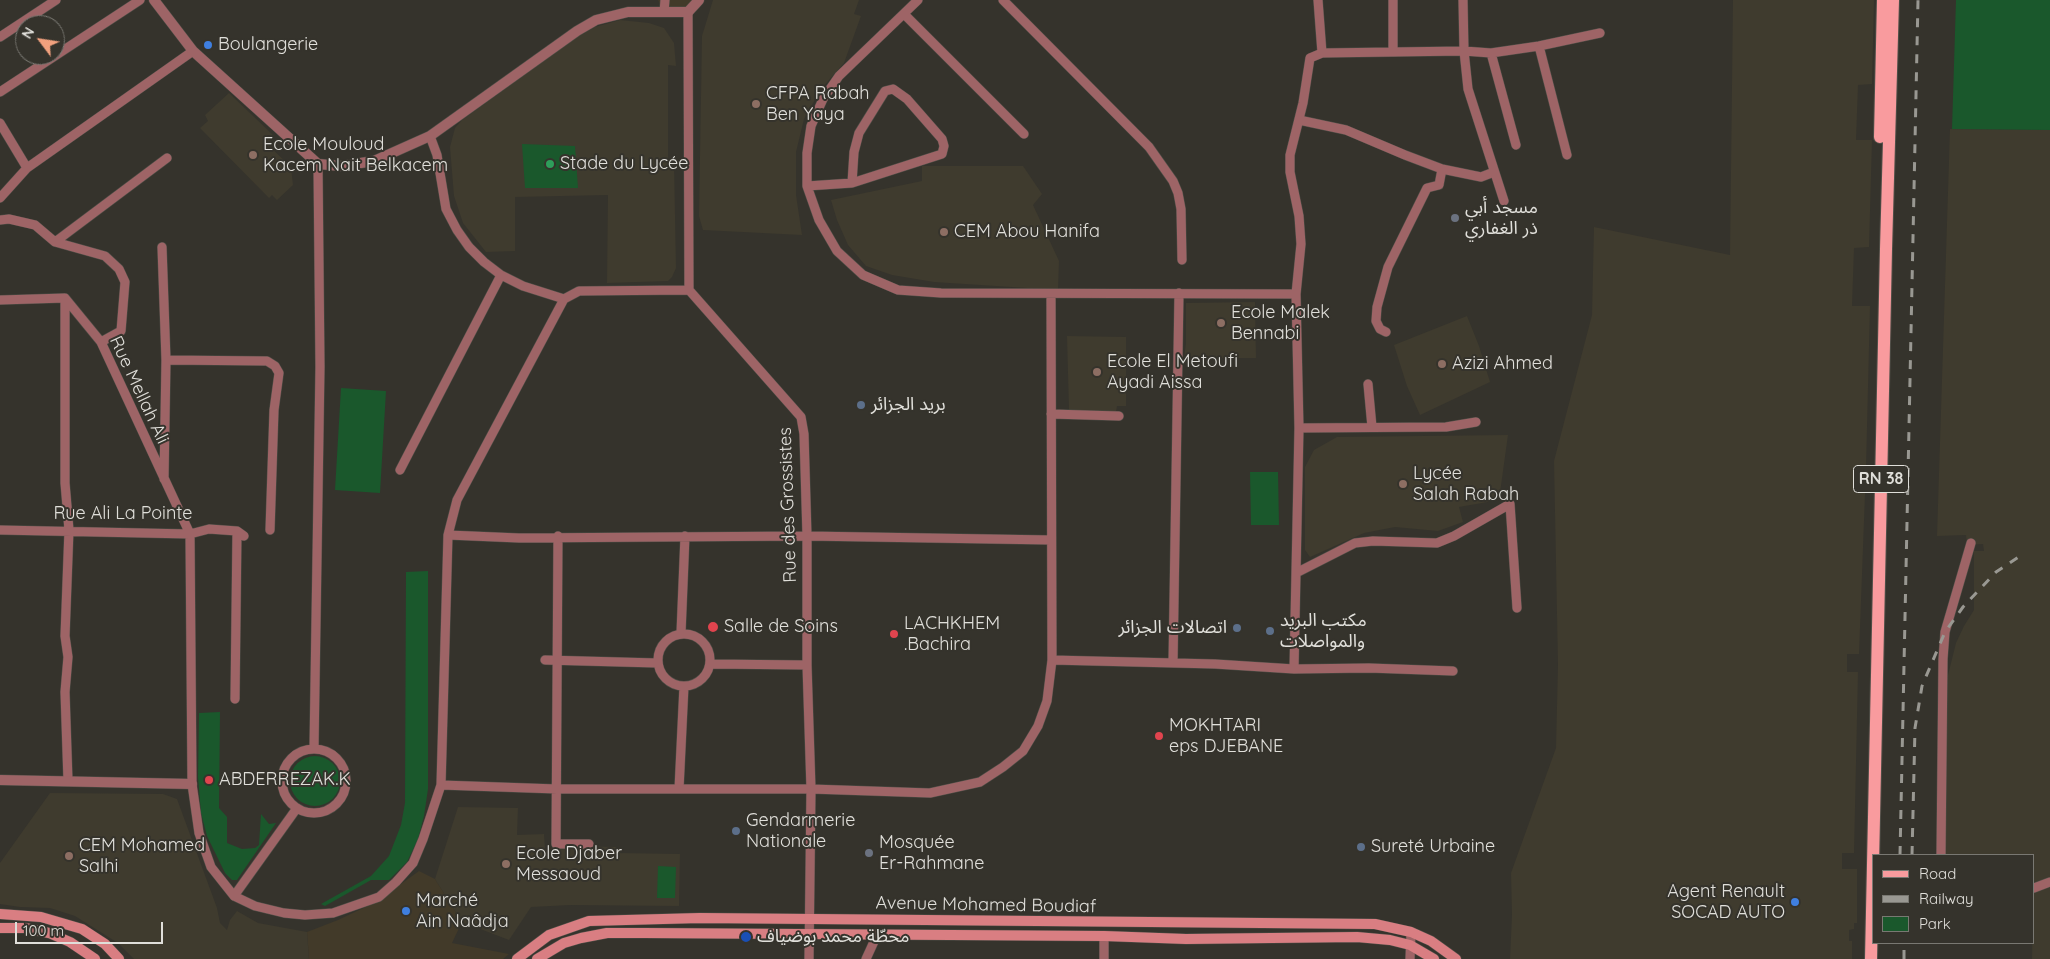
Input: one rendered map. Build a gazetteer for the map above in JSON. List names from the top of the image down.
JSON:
{
  "streets": {
    "main road": ["RN 38", "Avenue Mohamed Boudiaf"],
    "street": ["Rue Mellah Ali", "Rue des Grossistes", "Rue Ali La Pointe"]
  },
  "crossings": [
    ["Rue Mellah Ali", "Rue Ali La Pointe"],
    ["Rue des Grossistes", "Avenue Mohamed Boudiaf"]
  ],
  "places": [
    "Boulangerie",
    "CFPA Rabah Ben Yaya",
    "Ecole Mouloud Kacem Nait Belkacem",
    "Stade du Lycée",
    "مسجد أبي ذر الغفاري",
    "CEM Abou Hanifa",
    "Ecole Malek Bennabi",
    "Azizi Ahmed",
    "Ecole El Metoufi Ayadi Aissa",
    "بريد الجزائر",
    "Lycée Salah Rabah",
    "Salle de Soins",
    "اتصالات الجزائر",
    "مكتب البريد والمواصلات",
    "LACHKHEM .Bachira",
    "MOKHTARI eps DJEBANE",
    "ABDERREZAK.K",
    "Gendarmerie Nationale",
    "Sureté Urbaine",
    "Mosquée Er-Rahmane",
    "CEM Mohamed Salhi",
    "Ecole Djaber Messaoud",
    "Agent Renault SOCAD AUTO",
    "Marché Ain Naâdja",
    "محطّة محمد بوضياف"
  ],
  "legend": ["Road", "Railway", "Park"],
  "scale_bar": "100 m",
  "north": "top left"
}
